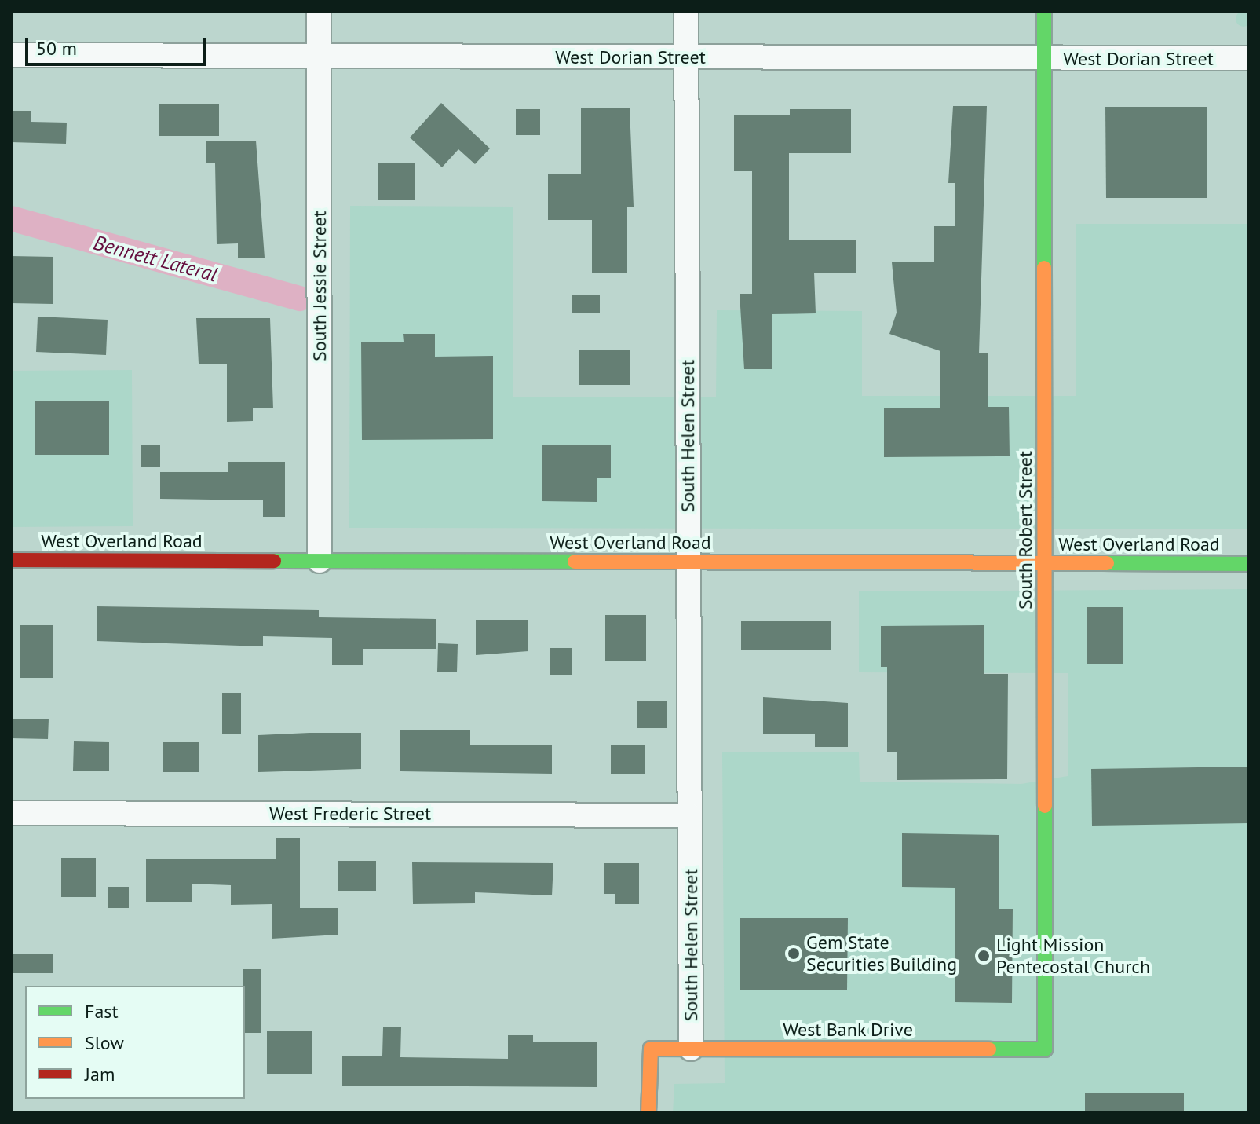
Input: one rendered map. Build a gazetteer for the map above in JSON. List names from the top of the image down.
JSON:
{
  "streets": {
    "street": [
      "West Dorian Street",
      "South Jessie Street",
      "South Helen Street",
      "South Robert Street",
      "West Overland Road",
      "West Frederic Street",
      "West Bank Drive"
    ]
  },
  "crossings": [
    ["West Dorian Street", "South Jessie Street"],
    ["West Dorian Street", "South Helen Street"],
    ["West Dorian Street", "South Robert Street"],
    ["South Jessie Street", "West Overland Road"],
    ["South Helen Street", "West Overland Road"],
    ["South Helen Street", "West Frederic Street"],
    ["South Helen Street", "West Bank Drive"],
    ["South Robert Street", "West Overland Road"],
    ["South Robert Street", "West Bank Drive"]
  ],
  "water": ["Bennett Lateral"],
  "places": ["Gem State Securities Building", "Light Mission Pentecostal Church"],
  "legend": ["Fast", "Slow", "Jam"],
  "scale_bar": "50 m"
}
